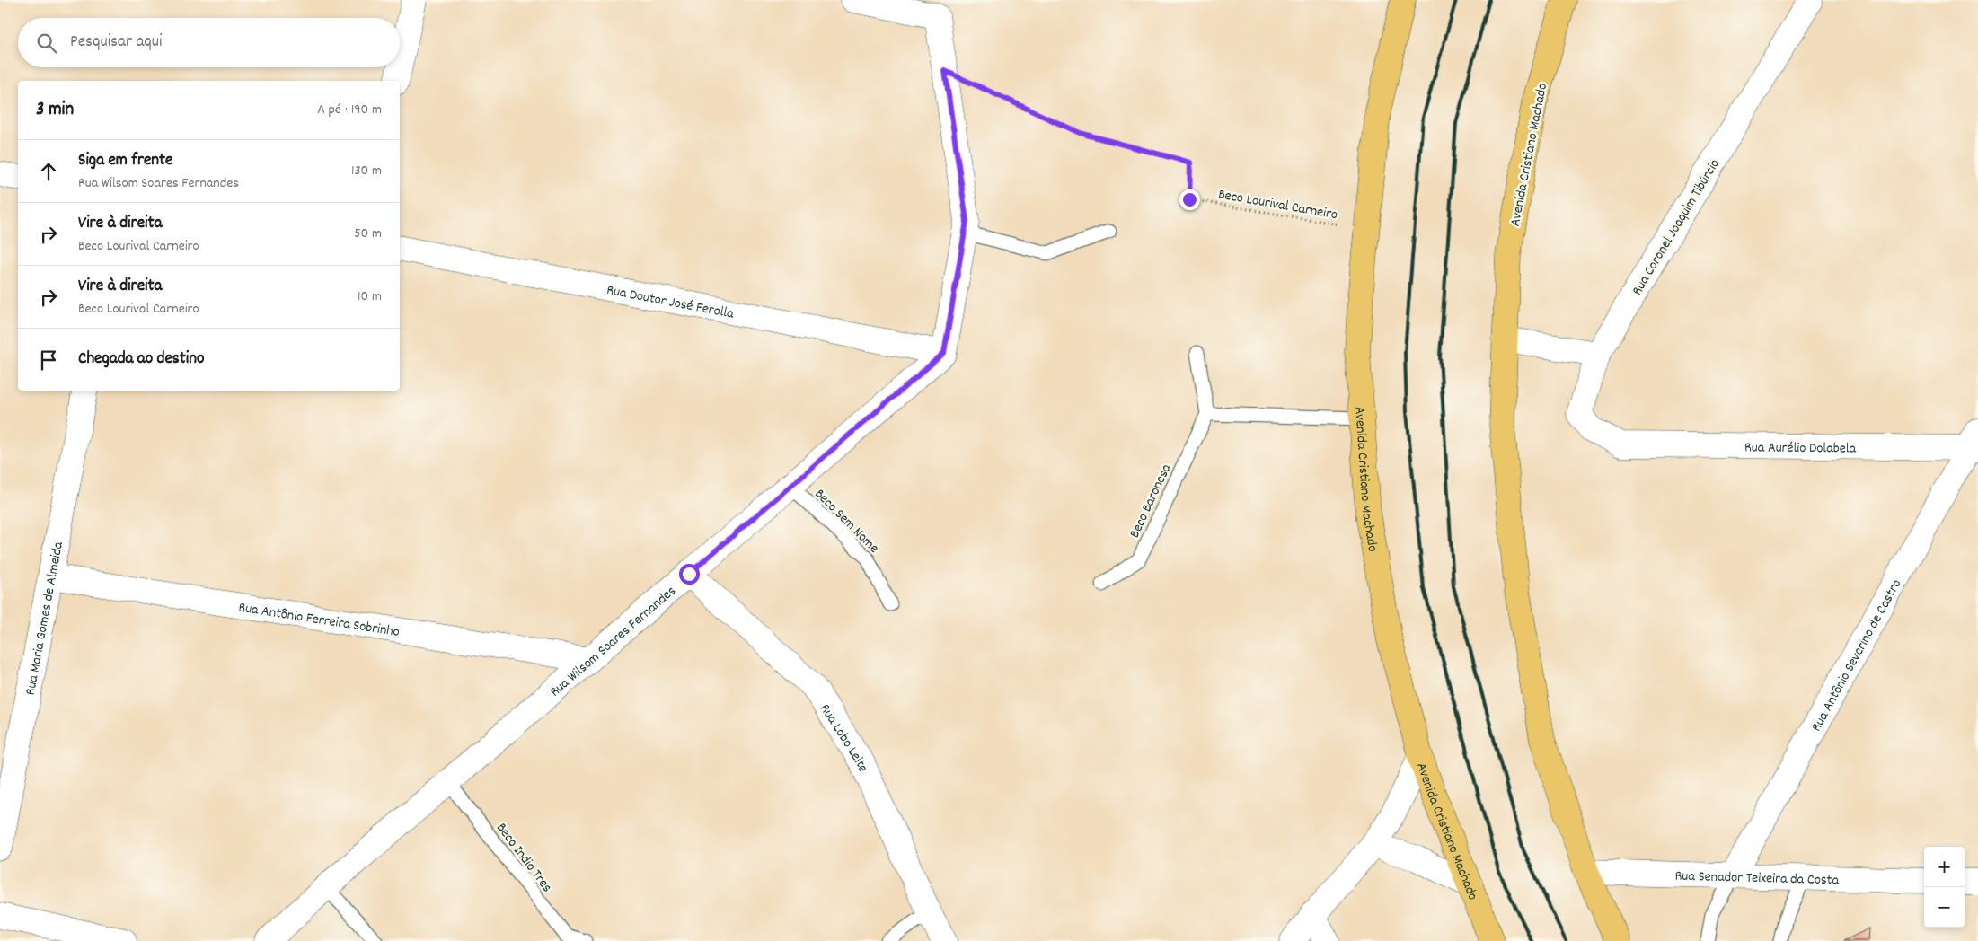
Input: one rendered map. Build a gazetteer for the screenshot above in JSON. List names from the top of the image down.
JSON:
{
  "streets": {
    "highway": ["Avenida Cristiano Machado"],
    "street": [
      "Rua Coronel Joaquim Tibúrcio",
      "Rua Doutor José Ferolla",
      "Rua Aurélio Dolabela",
      "Rua Maria Gomes de Almeida",
      "Rua Antônio Ferreira Sobrinho",
      "Rua Wilsom Soares Fernandes",
      "Rua Antônio Severino de Castro",
      "Rua Lobo Leite",
      "Rua Senador Teixeira da Costa"
    ],
    "lane": ["Beco Baronesa", "Beco Sem Nome", "Beco Indio Tres"],
    "path": ["Beco Lourival Carneiro"]
  },
  "crossings": [
    ["Avenida Cristiano Machado", "Beco Lourival Carneiro"],
    ["Avenida Cristiano Machado", "Rua Senador Teixeira da Costa"],
    ["Rua Coronel Joaquim Tibúrcio", "Rua Aurélio Dolabela"],
    ["Rua Doutor José Ferolla", "Rua Wilsom Soares Fernandes"],
    ["Rua Aurélio Dolabela", "Rua Antônio Severino de Castro"],
    ["Beco Sem Nome", "Rua Wilsom Soares Fernandes"],
    ["Rua Maria Gomes de Almeida", "Rua Antônio Ferreira Sobrinho"],
    ["Rua Antônio Ferreira Sobrinho", "Rua Wilsom Soares Fernandes"],
    ["Rua Wilsom Soares Fernandes", "Rua Lobo Leite"],
    ["Rua Wilsom Soares Fernandes", "Beco Indio Tres"],
    ["Rua Antônio Severino de Castro", "Rua Senador Teixeira da Costa"]
  ],
  "page": {
    "search": "Pesquisar aqui",
    "heading": ["3 min", "A pé · 190 m"],
    "list": [
      ["Siga em frente", "Rua Wilsom Soares Fernandes", "130 m"],
      ["Vire à direita", "Beco Lourival Carneiro", "50 m"],
      ["Vire à direita", "Beco Lourival Carneiro", "10 m"],
      "Chegada ao destino"
    ],
    "map_buttons": ["+", "−"]
  }
}
